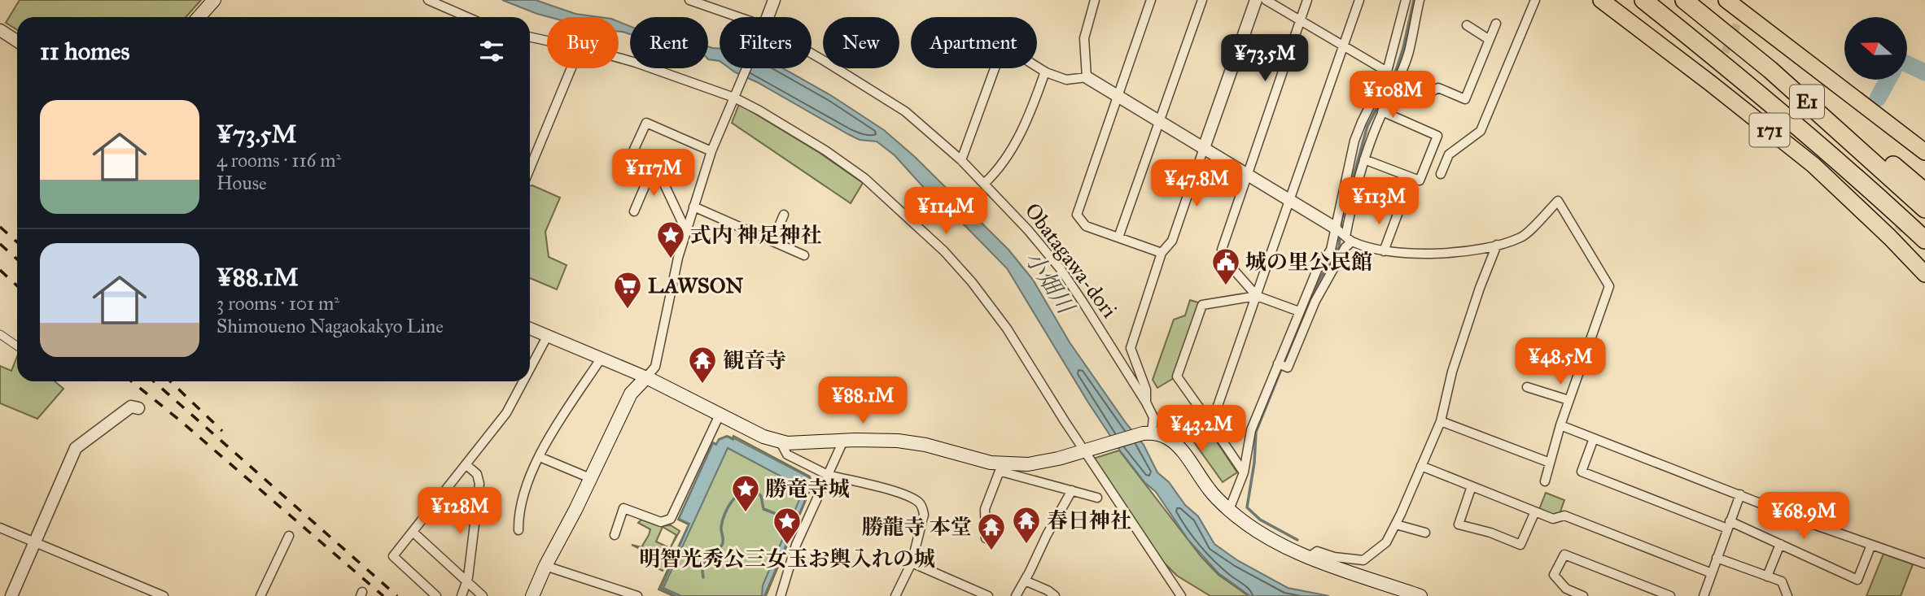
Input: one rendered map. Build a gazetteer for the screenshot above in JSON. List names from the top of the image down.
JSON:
{
  "streets": {
    "highway": ["E1", "171"],
    "street": ["Obatagawa-dori"]
  },
  "water": ["小畑川"],
  "places": {
    "place": ["式内 神足神社", "勝竜寺城", "明智光秀公三女玉お輿入れの城"],
    "public building": ["城の里公民館"],
    "supermarket": ["LAWSON"],
    "temple": ["観音寺", "春日神社", "勝龍寺 本堂"]
  },
  "north": "left",
  "page": {
    "chip": [
      "Buy",
      "Rent",
      "Filters",
      "New",
      "Apartment"
    ],
    "heading": "11 homes",
    "price": [
      "¥73.5M",
      "¥108M",
      "¥117M",
      "¥47.8M",
      "¥113M",
      "¥114M",
      "¥48.5M",
      "¥88.1M",
      "¥43.2M",
      "¥128M",
      "¥68.9M"
    ],
    "list": [
      {
        "name": "¥73.5M",
        "note": "4 rooms · 116 m² · House"
      },
      {
        "name": "¥88.1M",
        "note": "3 rooms · 101 m² · Shimoueno Nagaokakyo Line"
      }
    ]
  }
}
